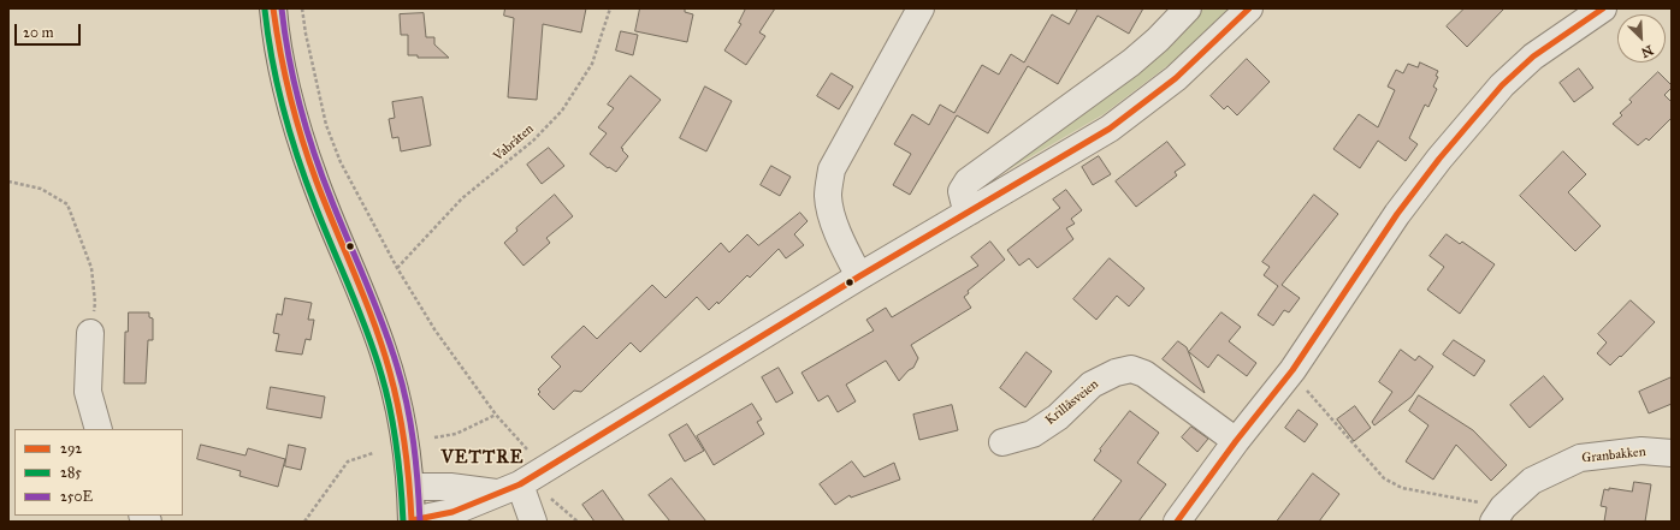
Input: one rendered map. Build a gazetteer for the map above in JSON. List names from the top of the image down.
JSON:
{
  "streets": {
    "street": ["Krillåsveien", "Granbakken"],
    "path": ["Vabråten"]
  },
  "districts": ["VETTRE"],
  "lines": ["transit line 292", "transit line 250E", "transit line 285"],
  "legend": ["292", "285", "250E"],
  "scale_bar": "20 m",
  "north": "bottom right"
}
